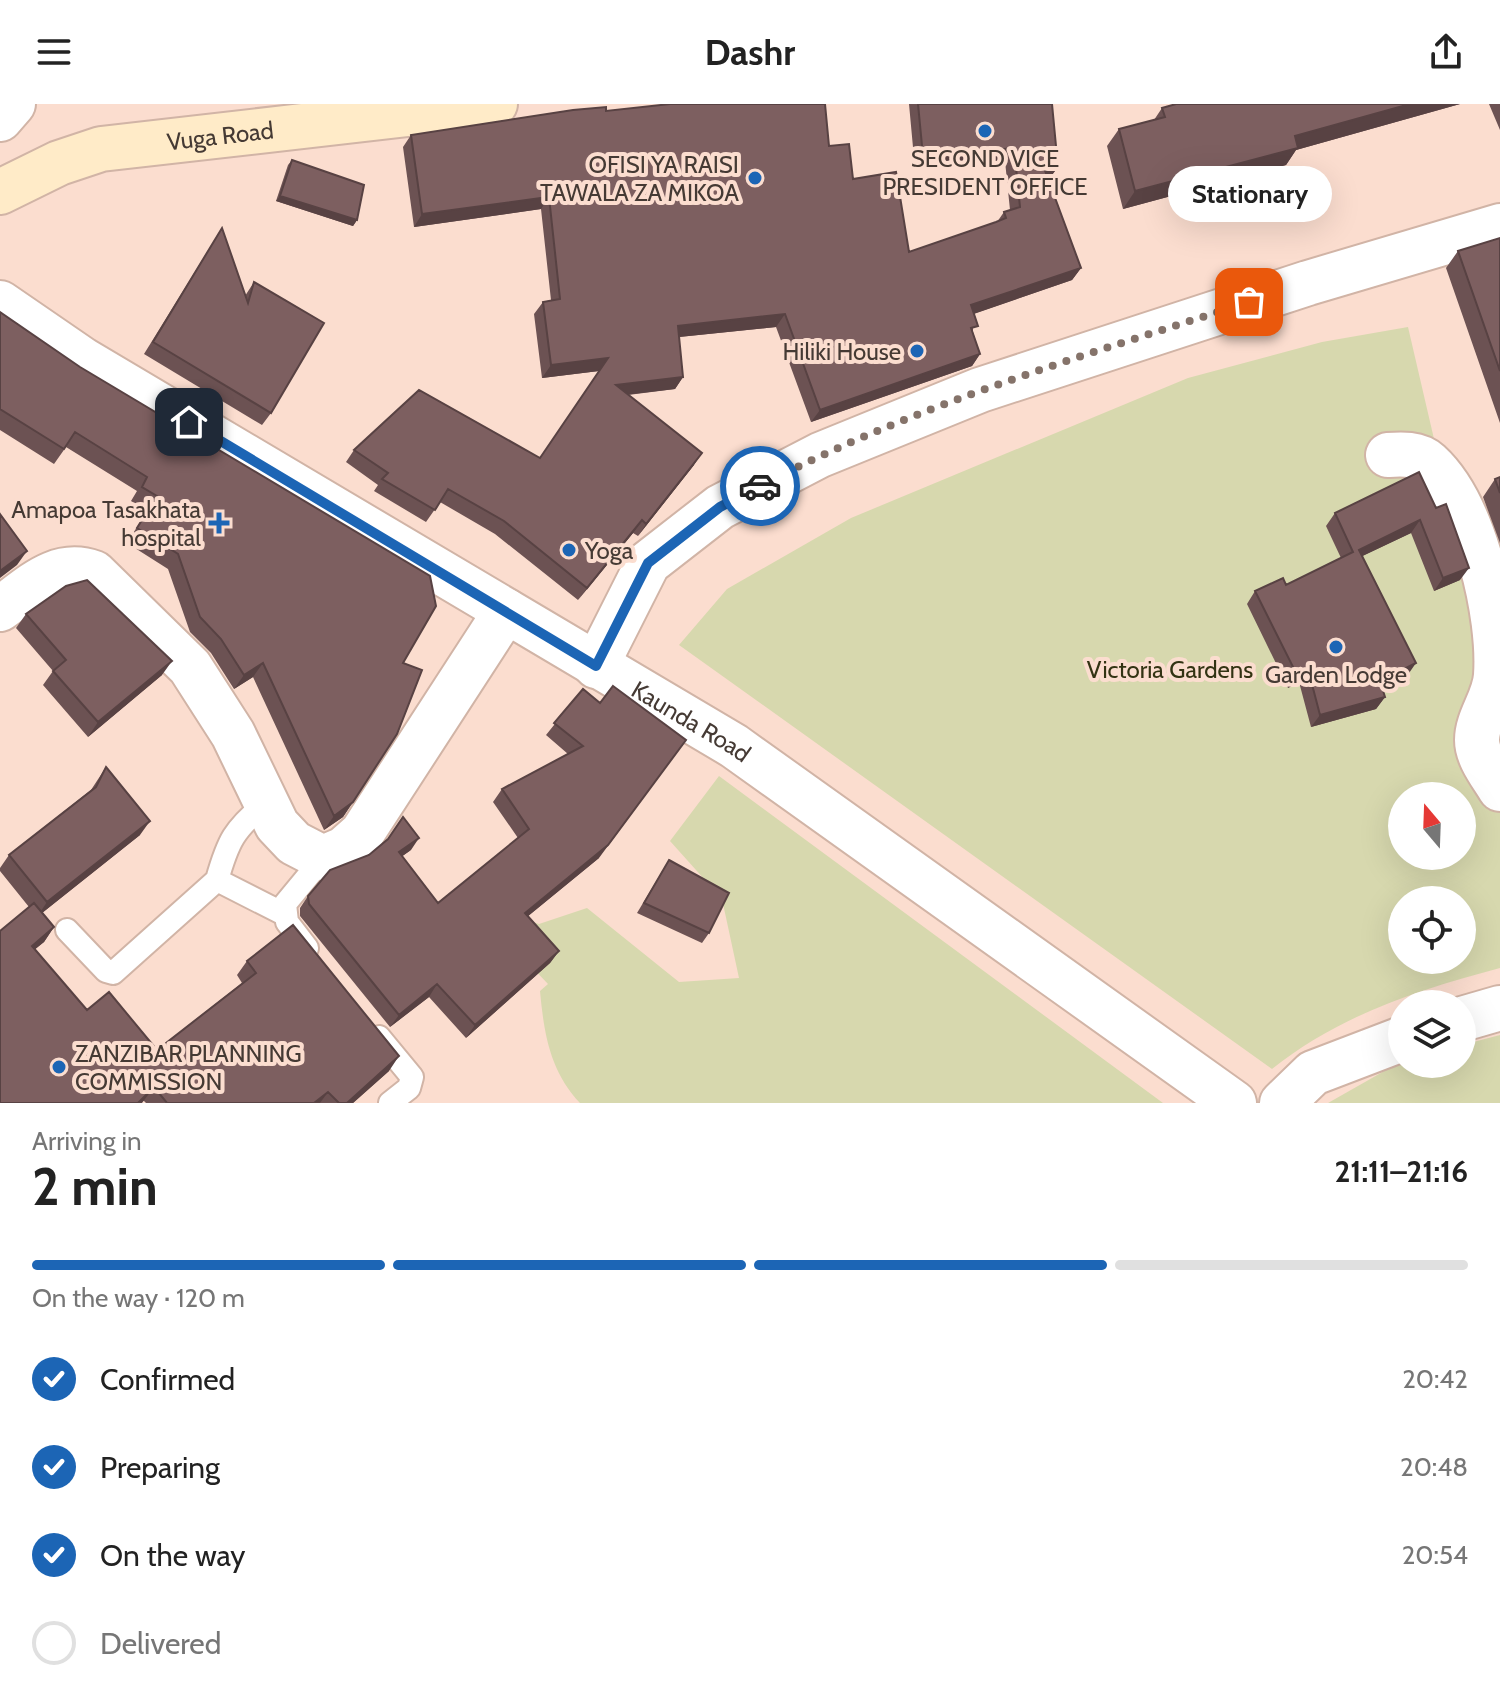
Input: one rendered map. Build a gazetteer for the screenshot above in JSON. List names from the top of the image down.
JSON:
{
  "streets": {
    "main road": ["Vuga Road"],
    "street": ["Kaunda Road"]
  },
  "parks": ["Victoria Gardens"],
  "places": {
    "other": [
      "SECOND VICE PRESIDENT OFFICE",
      "OFISI YA RAISI TAWALA ZA MIKOA",
      "Stationary",
      "Hiliki House",
      "Yoga",
      "Garden Lodge",
      "ZANZIBAR PLANNING COMMISSION"
    ],
    "health": ["Amapoa Tasakhata hospital"]
  },
  "north": "top",
  "page": {
    "header": "Dashr",
    "bubble": "Stationary",
    "heading": ["2 min", "Arriving in", "21:11–21:16"],
    "bar": "On the way · 120 m",
    "list": [
      ["Confirmed", "20:42"],
      ["Preparing", "20:48"],
      ["On the way", "20:54"],
      "Delivered"
    ]
  }
}
